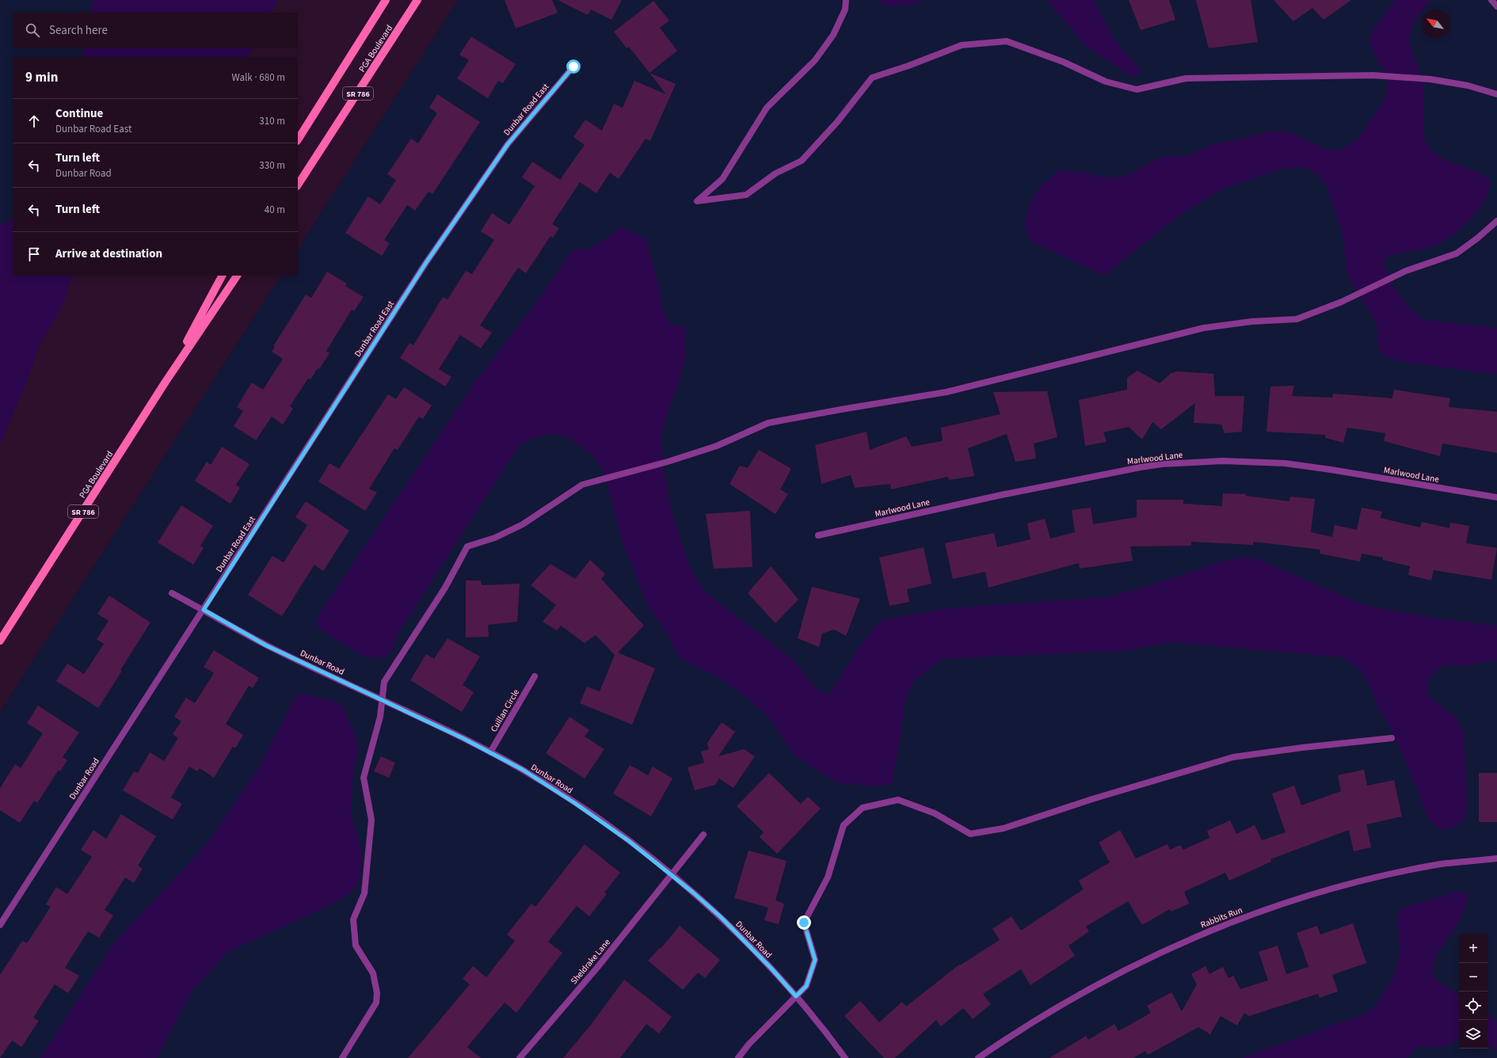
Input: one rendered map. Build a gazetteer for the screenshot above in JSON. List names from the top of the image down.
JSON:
{
  "streets": {
    "main road": ["PGA Boulevard", "SR 786"],
    "street": [
      "Dunbar Road East",
      "Marlwood Lane",
      "Dunbar Road",
      "Cuillan Circle",
      "Rabbits Run",
      "Sheldrake Lane"
    ]
  },
  "crossings": [
    ["Dunbar Road East", "Dunbar Road"],
    ["Dunbar Road", "Cuillan Circle"],
    ["Dunbar Road", "Sheldrake Lane"]
  ],
  "north": "top left",
  "page": {
    "search": "Search here",
    "heading": ["9 min", "Walk · 680 m"],
    "list": [
      ["Continue", "Dunbar Road East", "310 m"],
      ["Turn left", "Dunbar Road", "330 m"],
      ["Turn left", "40 m"],
      "Arrive at destination"
    ],
    "map_buttons": ["+", "−"]
  }
}
